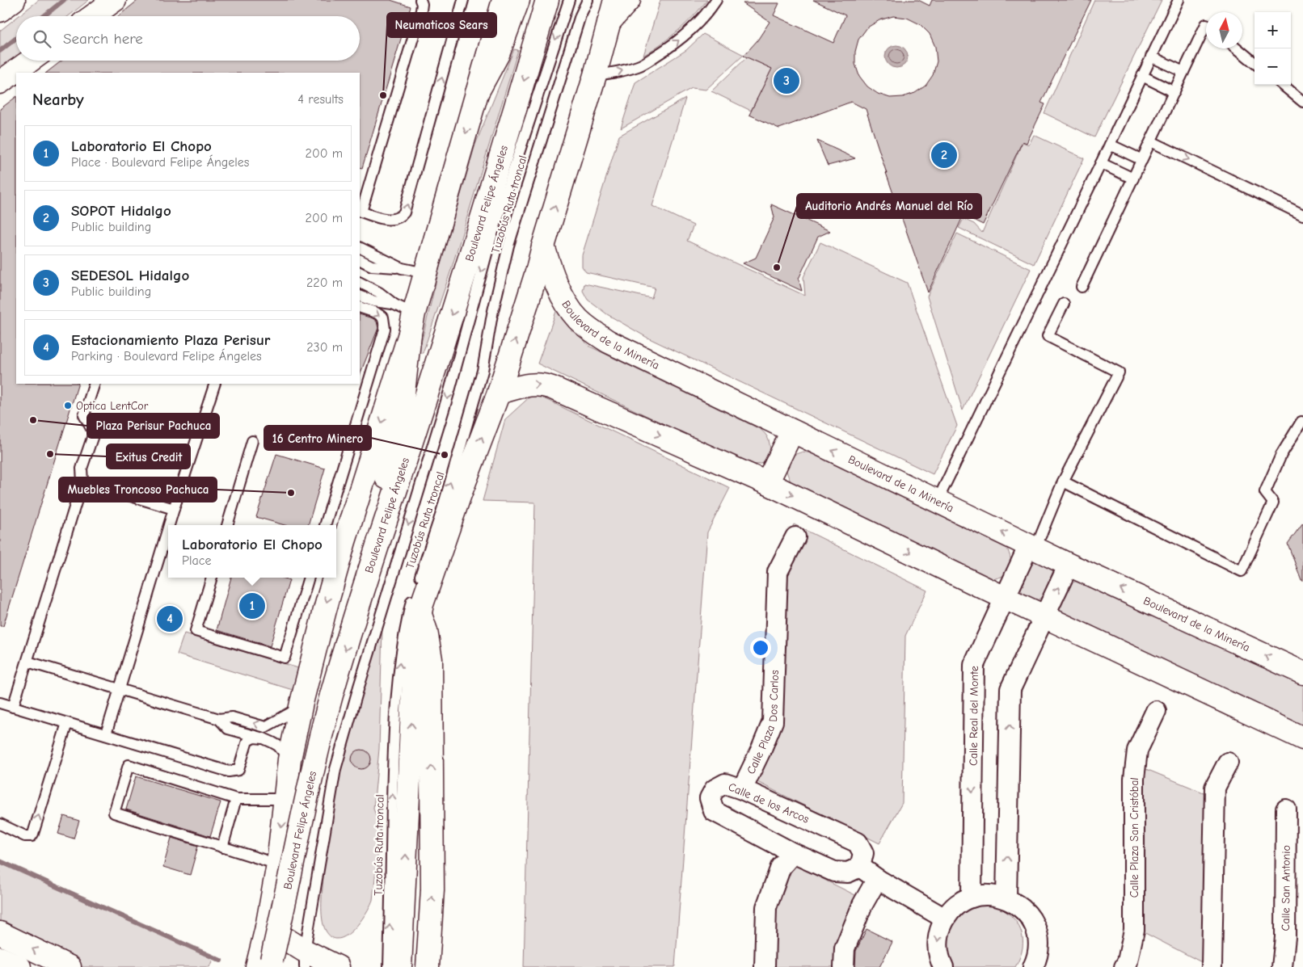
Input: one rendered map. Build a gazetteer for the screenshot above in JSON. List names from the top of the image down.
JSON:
{
  "streets": {
    "main road": ["Boulevard Felipe Ángeles", "Boulevard de la Minería"],
    "street": [
      "Calle Real del Monte",
      "Calle Plaza Dos Carlos",
      "Calle de los Arcos",
      "Calle Plaza San Cristóbal",
      "Calle San Antonio"
    ],
    "lane": ["Tuzobús Ruta troncal"]
  },
  "crossings": [
    ["Boulevard de la Minería", "Calle Real del Monte"],
    ["Calle Plaza Dos Carlos", "Calle de los Arcos"]
  ],
  "places": [
    "Neumaticos Sears",
    "Auditorio Andrés Manuel del Río",
    "Optica LentCor",
    "Plaza Perisur Pachuca",
    "Exitus Credit",
    "16 Centro Minero",
    "Muebles Troncoso Pachuca"
  ],
  "north": "top",
  "page": {
    "map_buttons": ["+", "−"],
    "search": "Search here",
    "pins": [
      "3",
      "2",
      "1",
      "4"
    ],
    "heading": ["Nearby", "4 results"],
    "list": [
      {
        "mark": "1",
        "name": "Laboratorio El Chopo",
        "note": "Place · Boulevard Felipe Ángeles",
        "value": "200 m"
      },
      {
        "mark": "2",
        "name": "SOPOT Hidalgo",
        "note": "Public building",
        "value": "200 m"
      },
      {
        "mark": "3",
        "name": "SEDESOL Hidalgo",
        "note": "Public building",
        "value": "220 m"
      },
      {
        "mark": "4",
        "name": "Estacionamiento Plaza Perisur",
        "note": "Parking · Boulevard Felipe Ángeles",
        "value": "230 m"
      }
    ],
    "popup": ["Laboratorio El Chopo", "Place"]
  }
}
